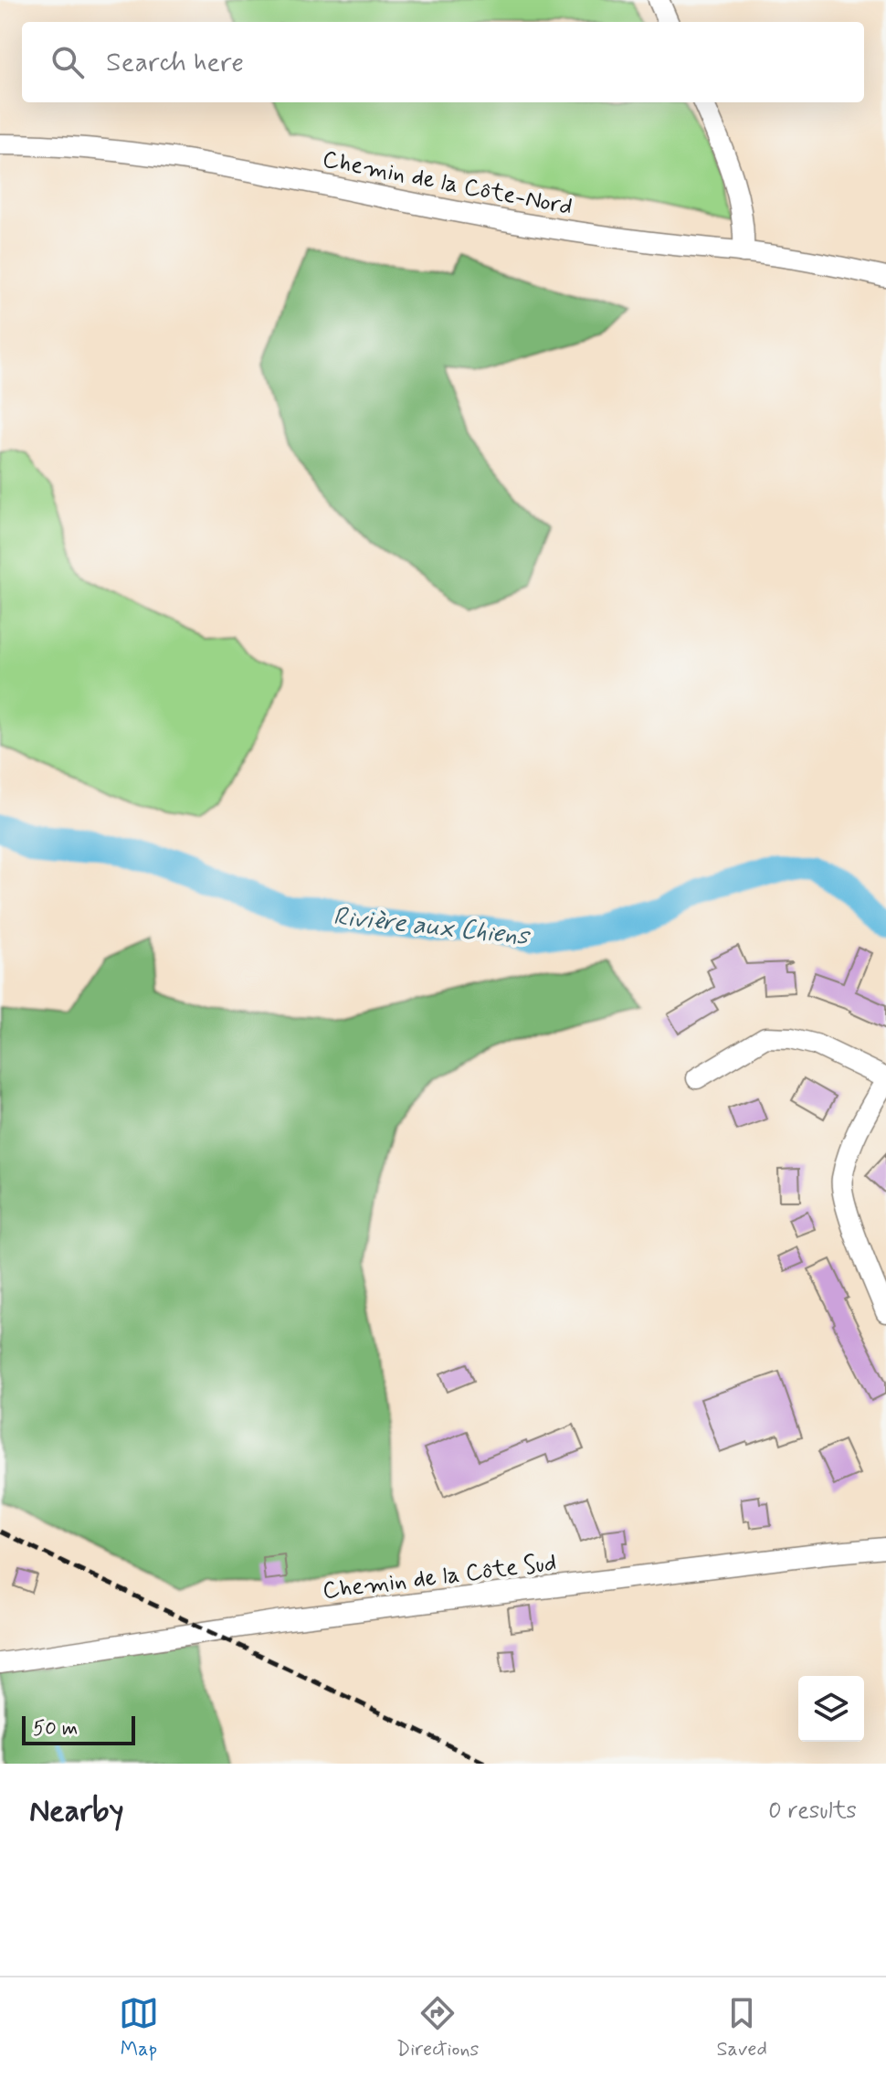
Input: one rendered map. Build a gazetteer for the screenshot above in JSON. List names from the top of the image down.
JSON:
{
  "streets": {
    "street": ["Chemin de la Côte-Nord", "Chemin de la Côte Sud"]
  },
  "water": ["Rivière aux Chiens"],
  "scale_bar": "50 m",
  "page": {
    "search": "Search here",
    "scale": "50 m",
    "heading": ["Nearby", "0 results"],
    "nav": ["Map", "Directions", "Saved"]
  }
}
